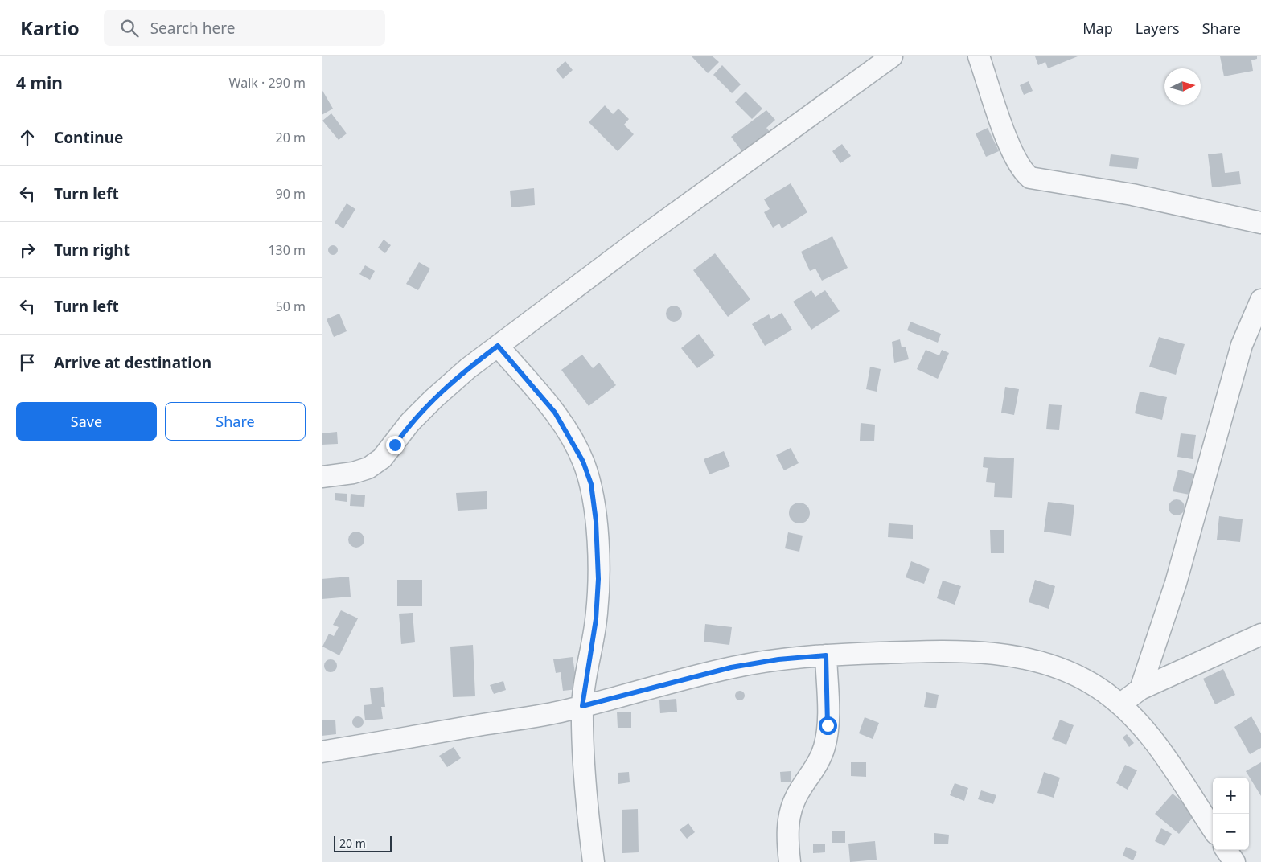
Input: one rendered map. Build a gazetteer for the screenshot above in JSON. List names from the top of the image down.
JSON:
{
  "scale_bar": "20 m",
  "north": "right",
  "page": {
    "header": "Kartio",
    "search": "Search here",
    "nav": ["Map", "Layers", "Share"],
    "heading": ["4 min", "Walk · 290 m"],
    "list": [
      ["Continue", "20 m"],
      ["Turn left", "90 m"],
      ["Turn right", "130 m"],
      ["Turn left", "50 m"],
      "Arrive at destination"
    ],
    "buttons": ["Save", "Share"],
    "map_buttons": ["+", "−"],
    "scale": "20 m"
  }
}
